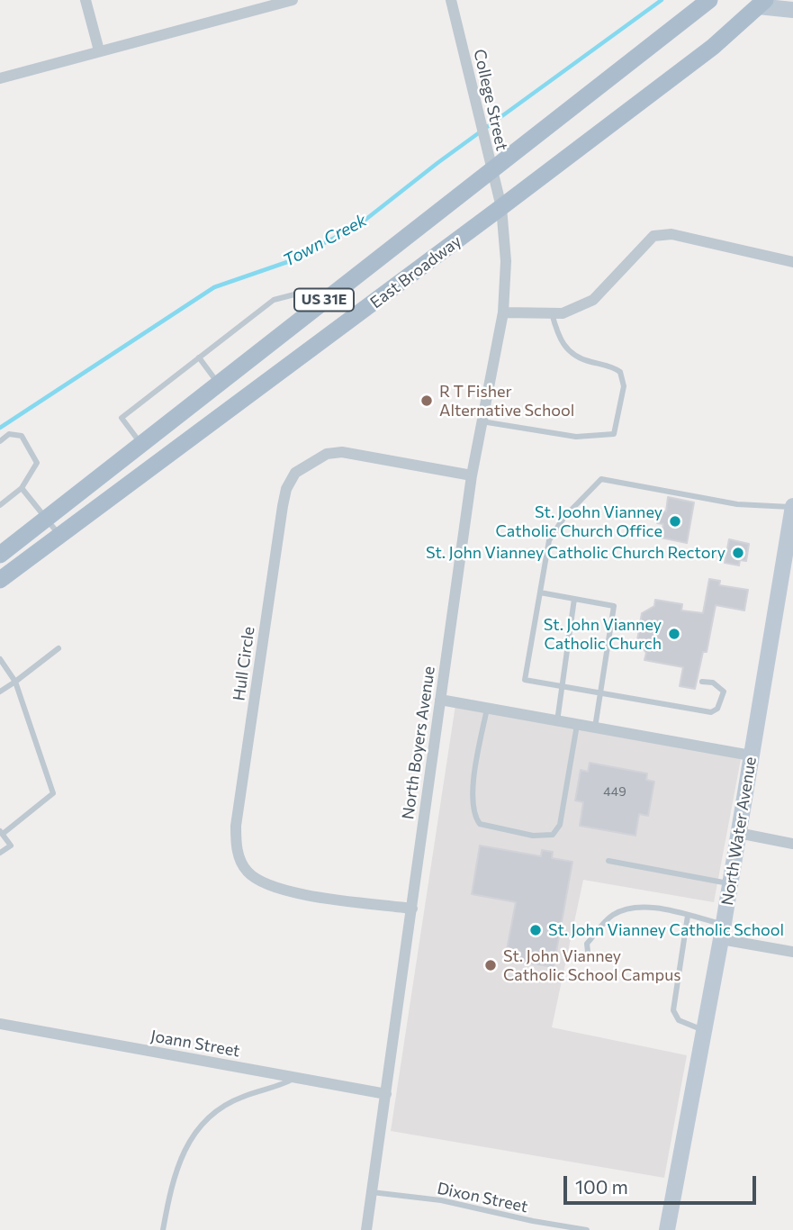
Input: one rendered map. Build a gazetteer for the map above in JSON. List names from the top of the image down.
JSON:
{
  "streets": {
    "main road": ["East Broadway", "US 31E", "North Water Avenue"],
    "street": [
      "College Street",
      "Hull Circle",
      "North Boyers Avenue",
      "Joann Street"
    ],
    "lane": ["Dixon Street"]
  },
  "crossings": [
    ["College Street", "East Broadway"],
    ["College Street", "North Boyers Avenue"],
    ["Hull Circle", "North Boyers Avenue"],
    ["North Boyers Avenue", "Joann Street"],
    ["North Boyers Avenue", "Dixon Street"]
  ],
  "water": ["Town Creek"],
  "places": [
    "R T Fisher Alternative School",
    "St. Joohn Vianney Catholic Church Office",
    "St. John Vianney Catholic Church Rectory",
    "St. John Vianney Catholic Church",
    "St. John Vianney Catholic School",
    "St. John Vianney Catholic School Campus"
  ],
  "house_numbers": ["449"],
  "scale_bar": "100 m"
}
